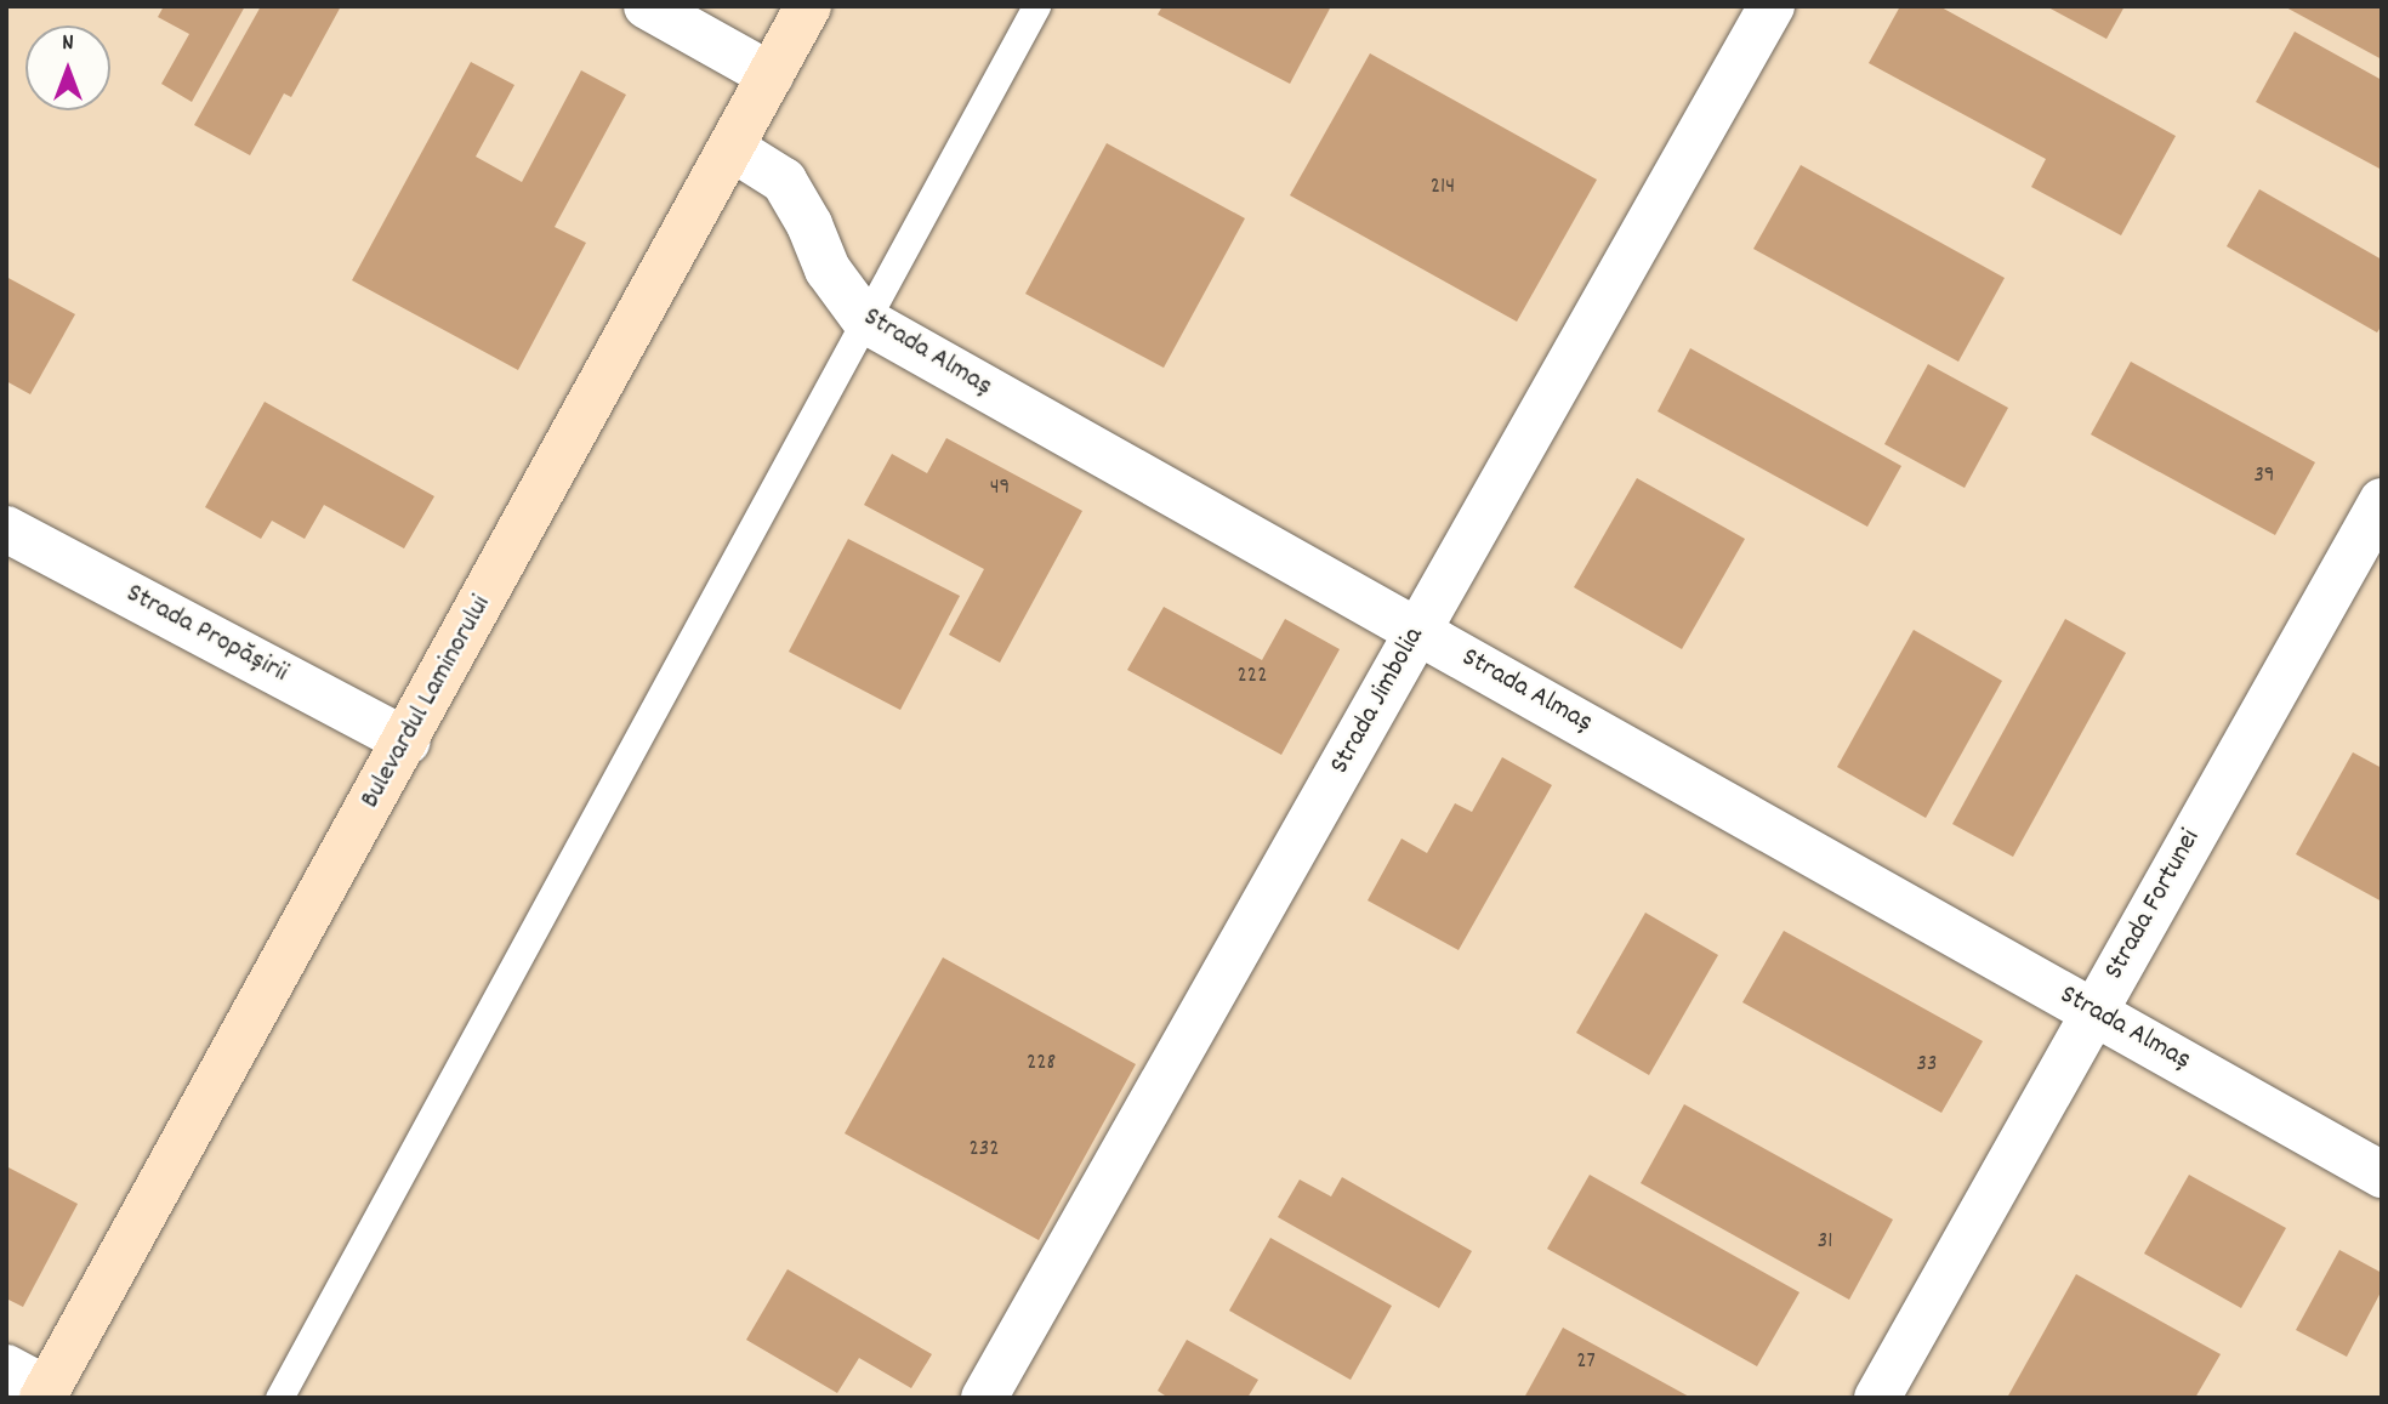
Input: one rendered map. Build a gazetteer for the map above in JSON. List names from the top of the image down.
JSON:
{
  "streets": {
    "street": [
      "Strada Almaș",
      "Strada Propășirii",
      "Strada Jimbolia",
      "Bulevardul Laminorului",
      "Strada Fortunei"
    ]
  },
  "crossings": [
    ["Strada Almaș", "Strada Jimbolia"],
    ["Strada Almaș", "Bulevardul Laminorului"],
    ["Strada Almaș", "Strada Fortunei"],
    ["Strada Propășirii", "Bulevardul Laminorului"]
  ],
  "house_numbers": [
    "214",
    "39",
    "49",
    "222",
    "228",
    "33",
    "232",
    "31",
    "27"
  ],
  "north": "top"
}
